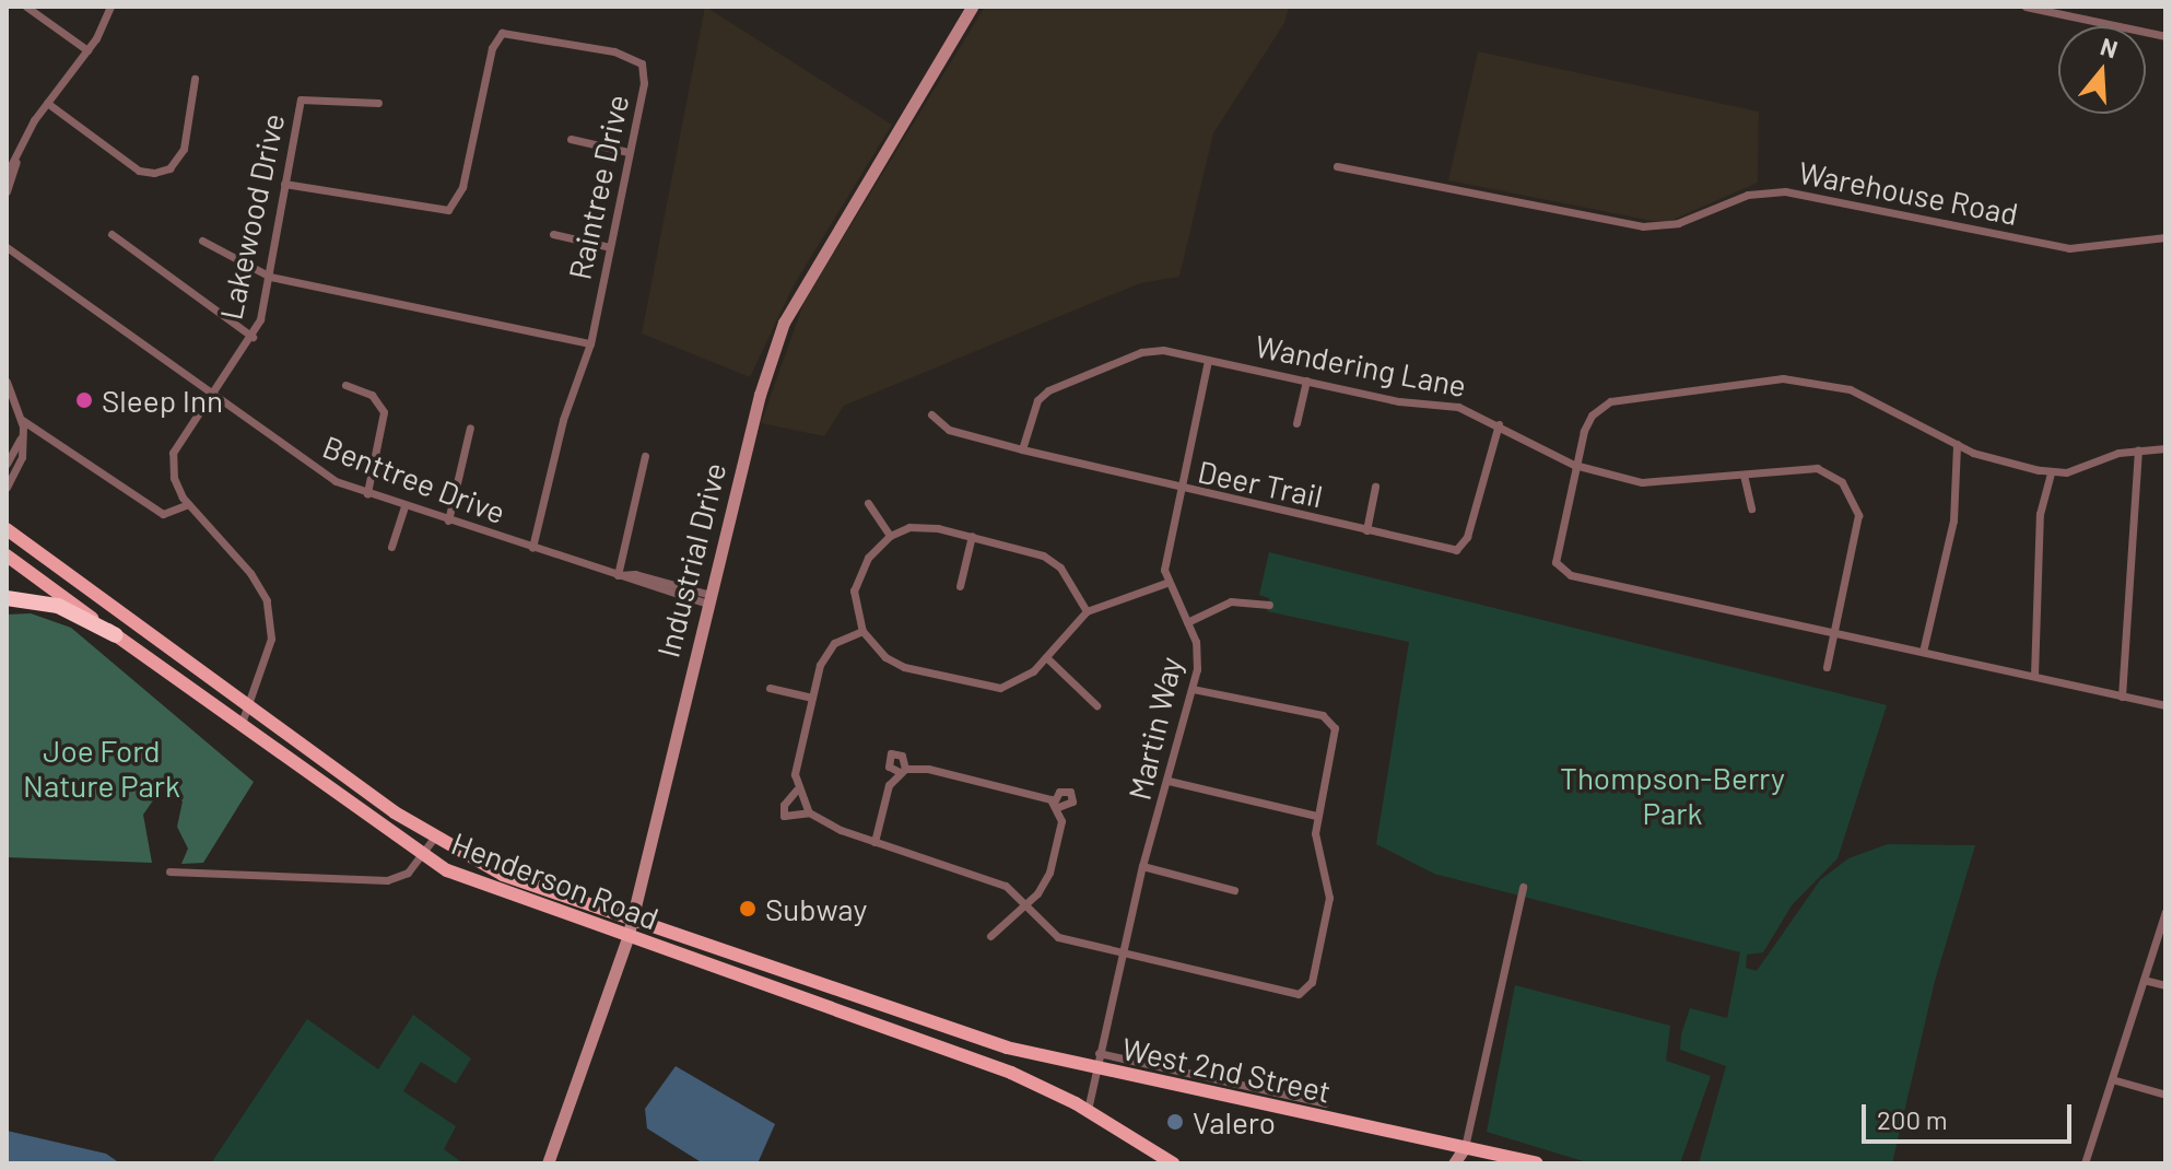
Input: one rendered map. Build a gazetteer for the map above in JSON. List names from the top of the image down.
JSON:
{
  "streets": {
    "main road": ["Henderson Road", "West 2nd Street"],
    "street": [
      "Raintree Drive",
      "Warehouse Road",
      "Lakewood Drive",
      "Wandering Lane",
      "Benttree Drive",
      "Deer Trail",
      "Industrial Drive",
      "Martin Way"
    ]
  },
  "crossings": [
    ["Raintree Drive", "Lakewood Drive"],
    ["Raintree Drive", "Benttree Drive"],
    ["Lakewood Drive", "Benttree Drive"],
    ["Lakewood Drive", "Henderson Road"],
    ["Wandering Lane", "Deer Trail"],
    ["Benttree Drive", "Industrial Drive"],
    ["Industrial Drive", "Henderson Road"],
    ["Martin Way", "Henderson Road"],
    ["Martin Way", "West 2nd Street"],
    ["Henderson Road", "West 2nd Street"]
  ],
  "parks": ["Joe Ford Nature Park", "Thompson-Berry Park"],
  "places": ["Sleep Inn", "Subway", "Valero"],
  "scale_bar": "200 m",
  "north": "top"
}
